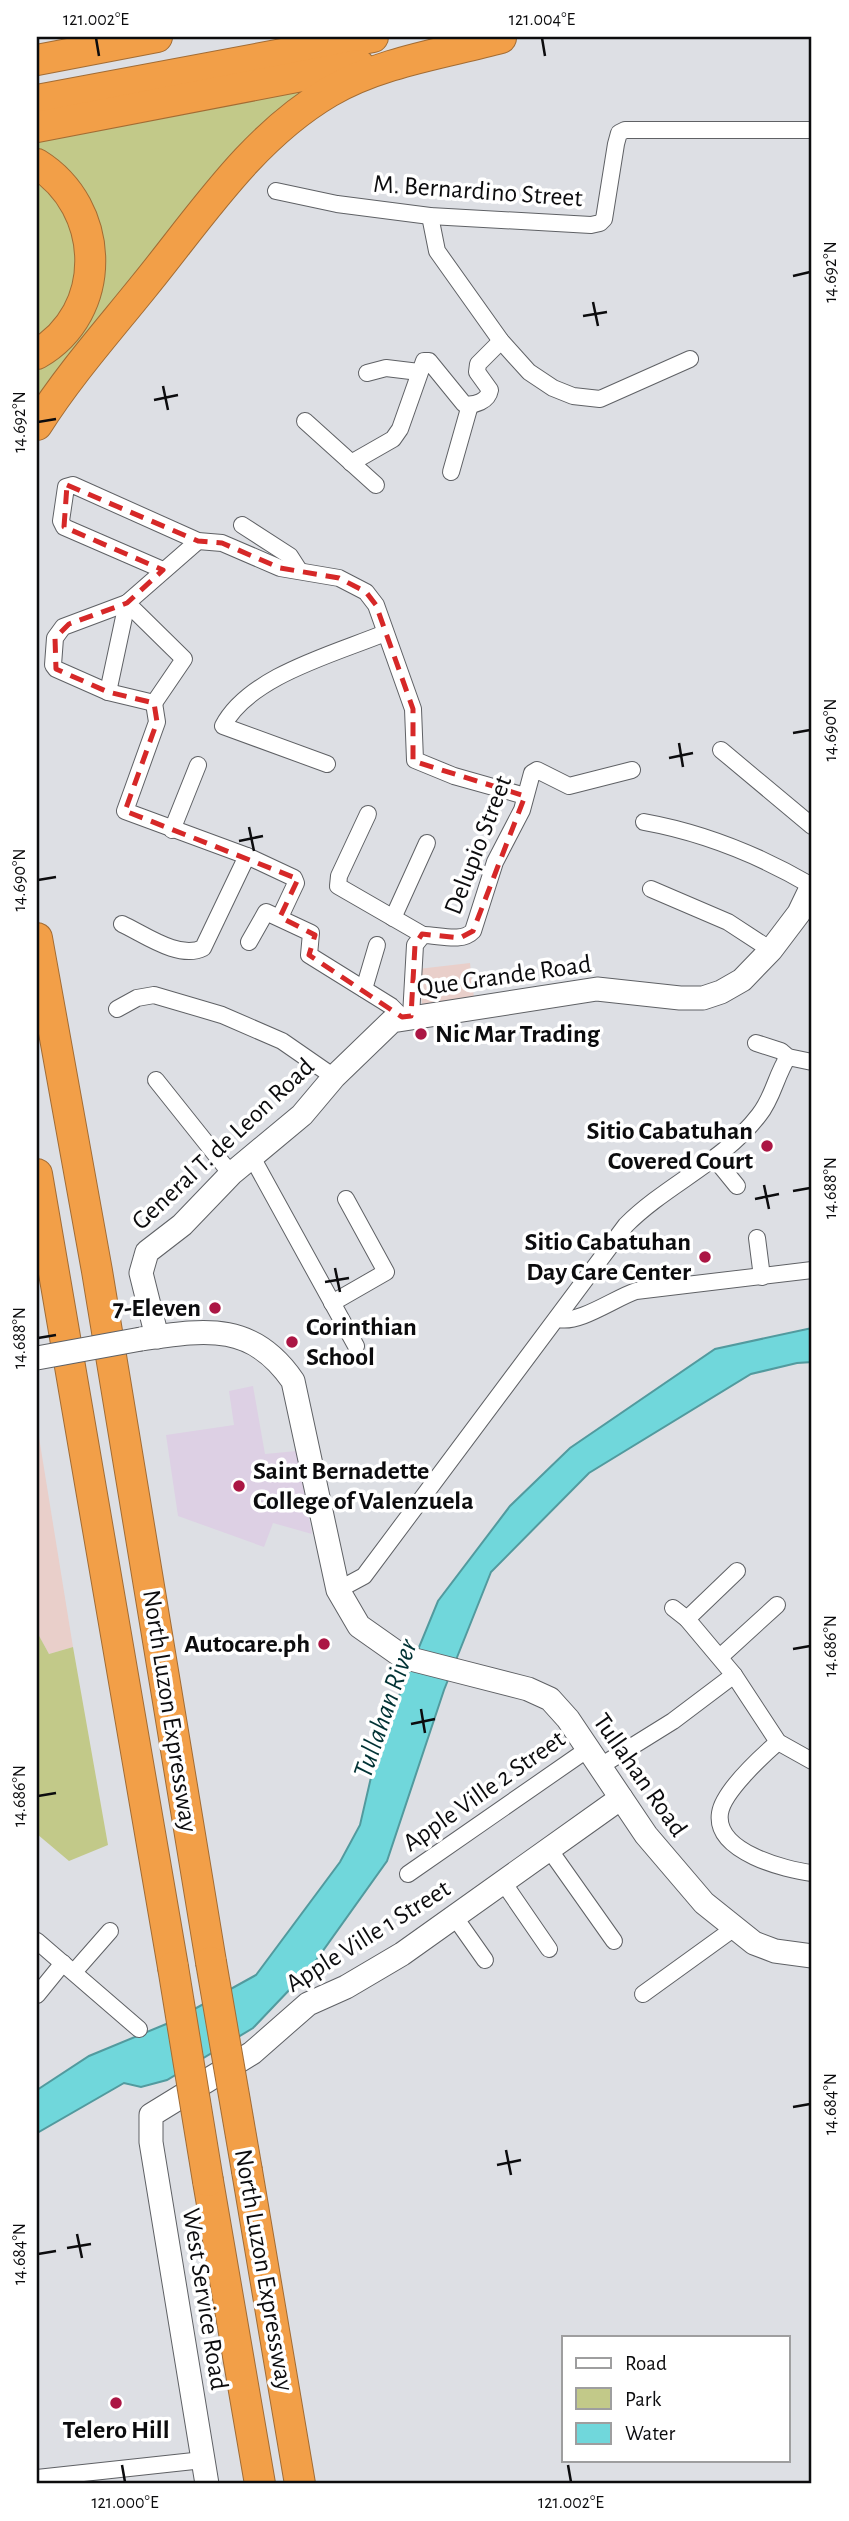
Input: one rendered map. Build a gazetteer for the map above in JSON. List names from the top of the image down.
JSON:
{
  "streets": {
    "highway": ["North Luzon Expressway"],
    "main road": [
      "Que Grande Road",
      "General T. de Leon Road",
      "Tullahan Road",
      "Apple Ville 1 Street",
      "West Service Road"
    ],
    "street": ["M. Bernardino Street", "Delupio Street", "Apple Ville 2 Street"]
  },
  "crossings": [
    ["Delupio Street", "Que Grande Road"],
    ["Delupio Street", "General T. de Leon Road"],
    ["Que Grande Road", "General T. de Leon Road"],
    ["Tullahan Road", "Apple Ville 2 Street"],
    ["Tullahan Road", "Apple Ville 1 Street"],
    ["Apple Ville 1 Street", "West Service Road"]
  ],
  "water": ["Tullahan River"],
  "places": [
    "Nic Mar Trading",
    "Sitio Cabatuhan Covered Court",
    "Sitio Cabatuhan Day Care Center",
    "7-Eleven",
    "Corinthian School",
    "Saint Bernadette College of Valenzuela",
    "Autocare.ph",
    "Telero Hill"
  ],
  "legend": ["Road", "Park", "Water"],
  "coordinates": [
    "121.002°E",
    "121.004°E",
    "14.692°N",
    "14.690°N",
    "14.688°N",
    "14.686°N",
    "14.684°N",
    "121.000°E"
  ]
}
